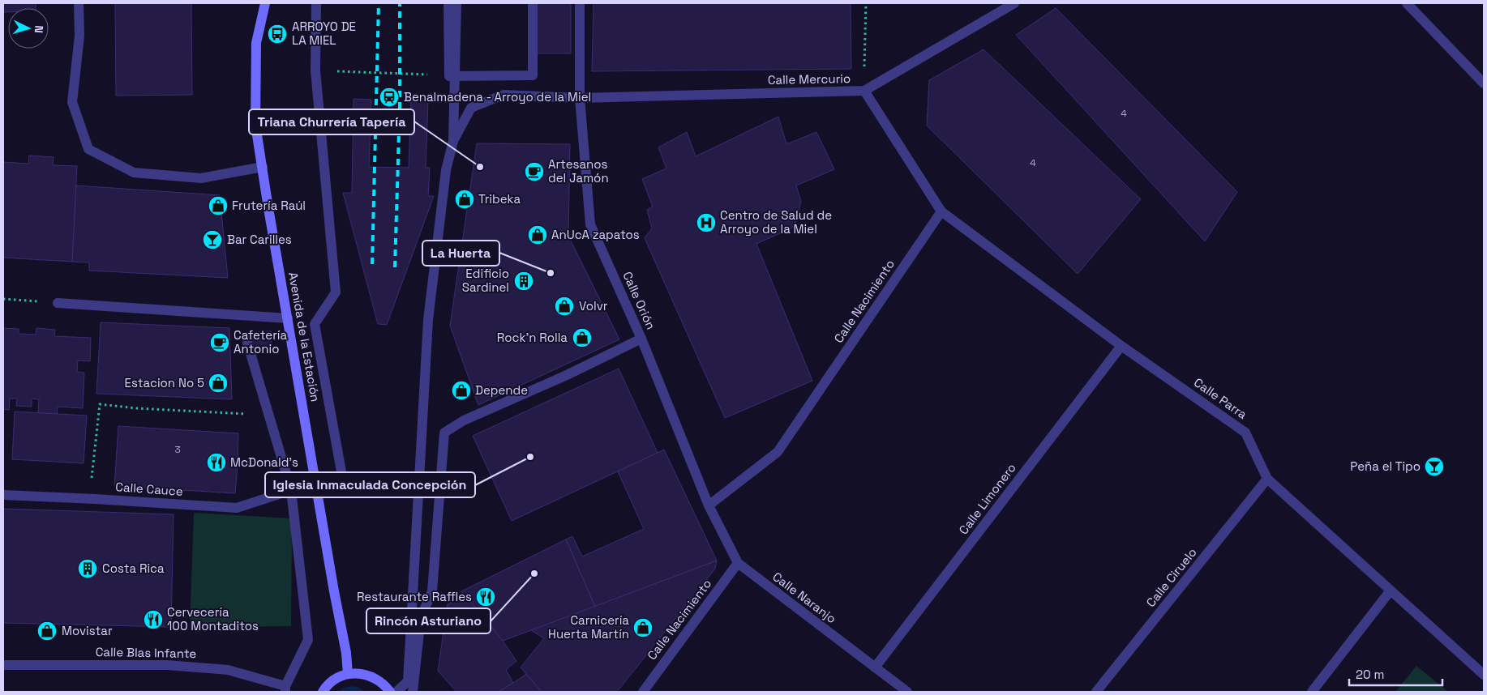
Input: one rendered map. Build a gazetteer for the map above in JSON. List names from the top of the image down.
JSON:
{
  "streets": {
    "main road": ["Avenida de la Estación"],
    "street": [
      "Calle Mercurio",
      "Calle Orión",
      "Calle Nacimiento",
      "Calle Parra",
      "Calle Cauce",
      "Calle Limonero",
      "Calle Ciruelo",
      "Calle Naranjo",
      "Calle Blas Infante"
    ]
  },
  "crossings": [
    ["Calle Mercurio", "Calle Orión"],
    ["Calle Orión", "Calle Nacimiento"],
    ["Calle Orión", "Calle Naranjo"],
    ["Calle Nacimiento", "Calle Parra"],
    ["Calle Nacimiento", "Calle Naranjo"],
    ["Calle Parra", "Calle Limonero"],
    ["Calle Parra", "Calle Ciruelo"],
    ["Calle Limonero", "Calle Naranjo"]
  ],
  "places": {
    "bus stop": ["ARROYO DE LA MIEL"],
    "station": ["Benalmadena - Arroyo de la Miel"],
    "other": [
      "Triana Churrería Tapería",
      "La Huerta",
      "Iglesia Inmaculada Concepción",
      "Rincón Asturiano"
    ],
    "cafe": ["Artesanos del Jamón", "Cafetería Antonio"],
    "shop": [
      "Tribeka",
      "Frutería Raúl",
      "AnUcA zapatos",
      "Volvr",
      "Rock'n Rolla",
      "Estacion No 5",
      "Depende",
      "Carnicería Huerta Martín",
      "Movistar"
    ],
    "hospital": ["Centro de Salud de Arroyo de la Miel"],
    "bar": ["Bar Carilles", "Peña el Tipo"],
    "building": ["Edificio Sardinel", "Costa Rica"],
    "restaurant": ["McDonald's", "Restaurante Raffles", "Cervecería 100 Montaditos"]
  },
  "house_numbers": ["4", "4", "3"],
  "scale_bar": "20 m",
  "north": "right"
}
